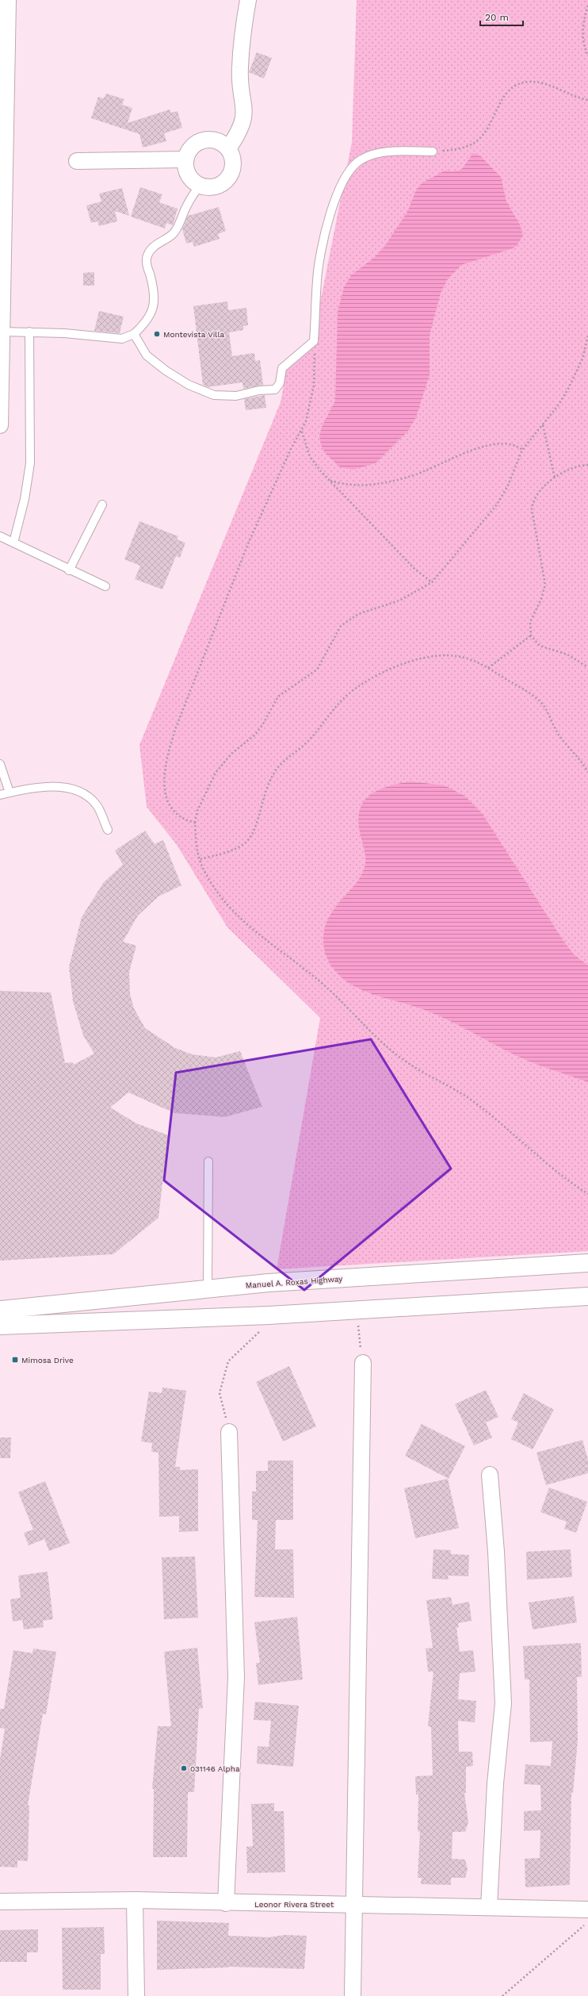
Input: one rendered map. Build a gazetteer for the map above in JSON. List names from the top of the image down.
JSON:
{
  "streets": {
    "main road": ["Manuel A. Roxas Highway"],
    "street": ["Leonor Rivera Street"]
  },
  "places": {
    "other": ["Montevista Villa", "031146 Alpha"],
    "transit": ["Mimosa Drive"]
  },
  "scale_bar": "20 m"
}
